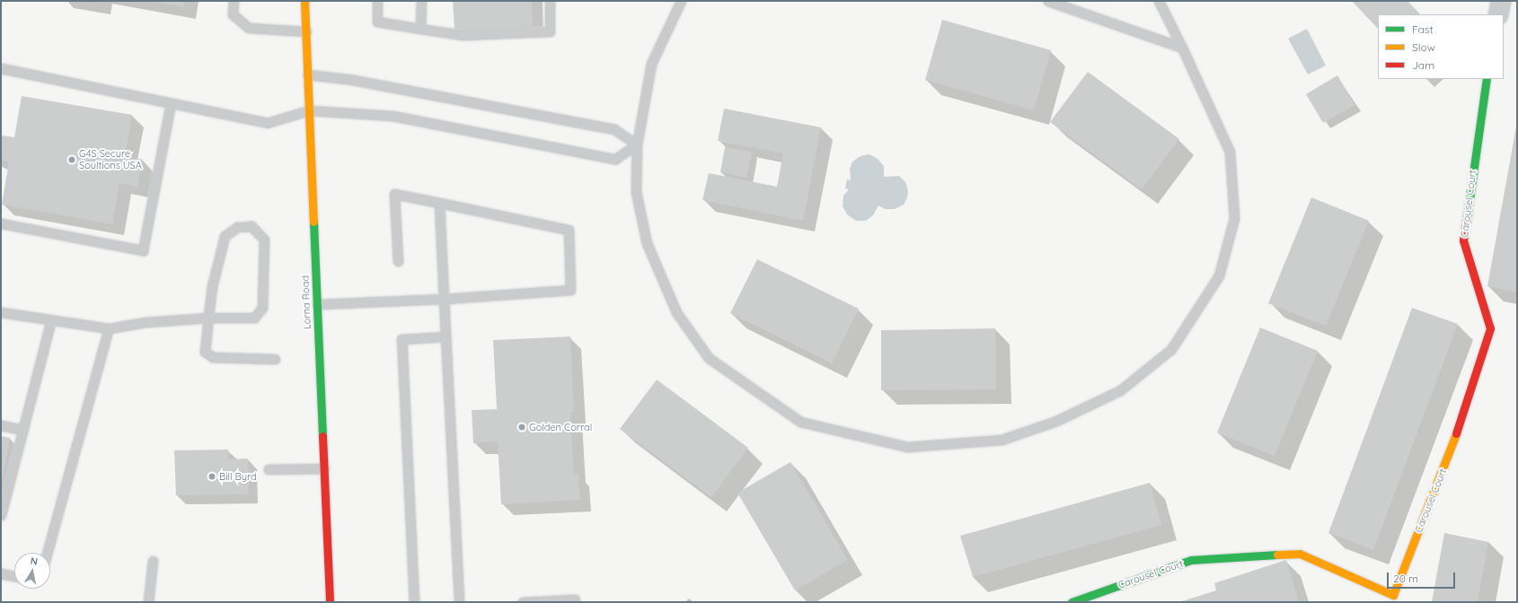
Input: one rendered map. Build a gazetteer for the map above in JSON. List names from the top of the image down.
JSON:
{
  "streets": {
    "street": ["Carousel Court", "Lorna Road"]
  },
  "places": ["G4S Secure Soultions USA", "Golden Corral", "Bill Byrd"],
  "legend": ["Fast", "Slow", "Jam"],
  "scale_bar": "20 m",
  "north": "top"
}
